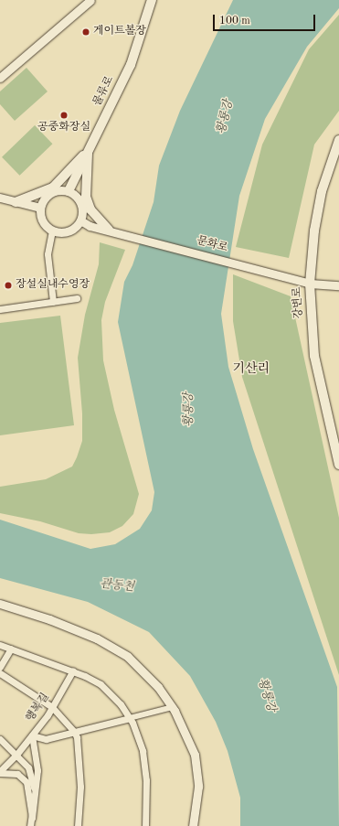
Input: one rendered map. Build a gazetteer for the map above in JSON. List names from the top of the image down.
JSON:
{
  "streets": {
    "main road": ["물류로", "강변로"],
    "street": ["문화로", "행복길"]
  },
  "crossings": [
    ["물류로", "문화로"],
    ["문화로", "강변로"]
  ],
  "districts": ["기산리"],
  "water": ["황룡강", "관동천"],
  "places": ["게이트볼장", "공중화장실", "장설실내수영장"],
  "scale_bar": "100 m"
}
